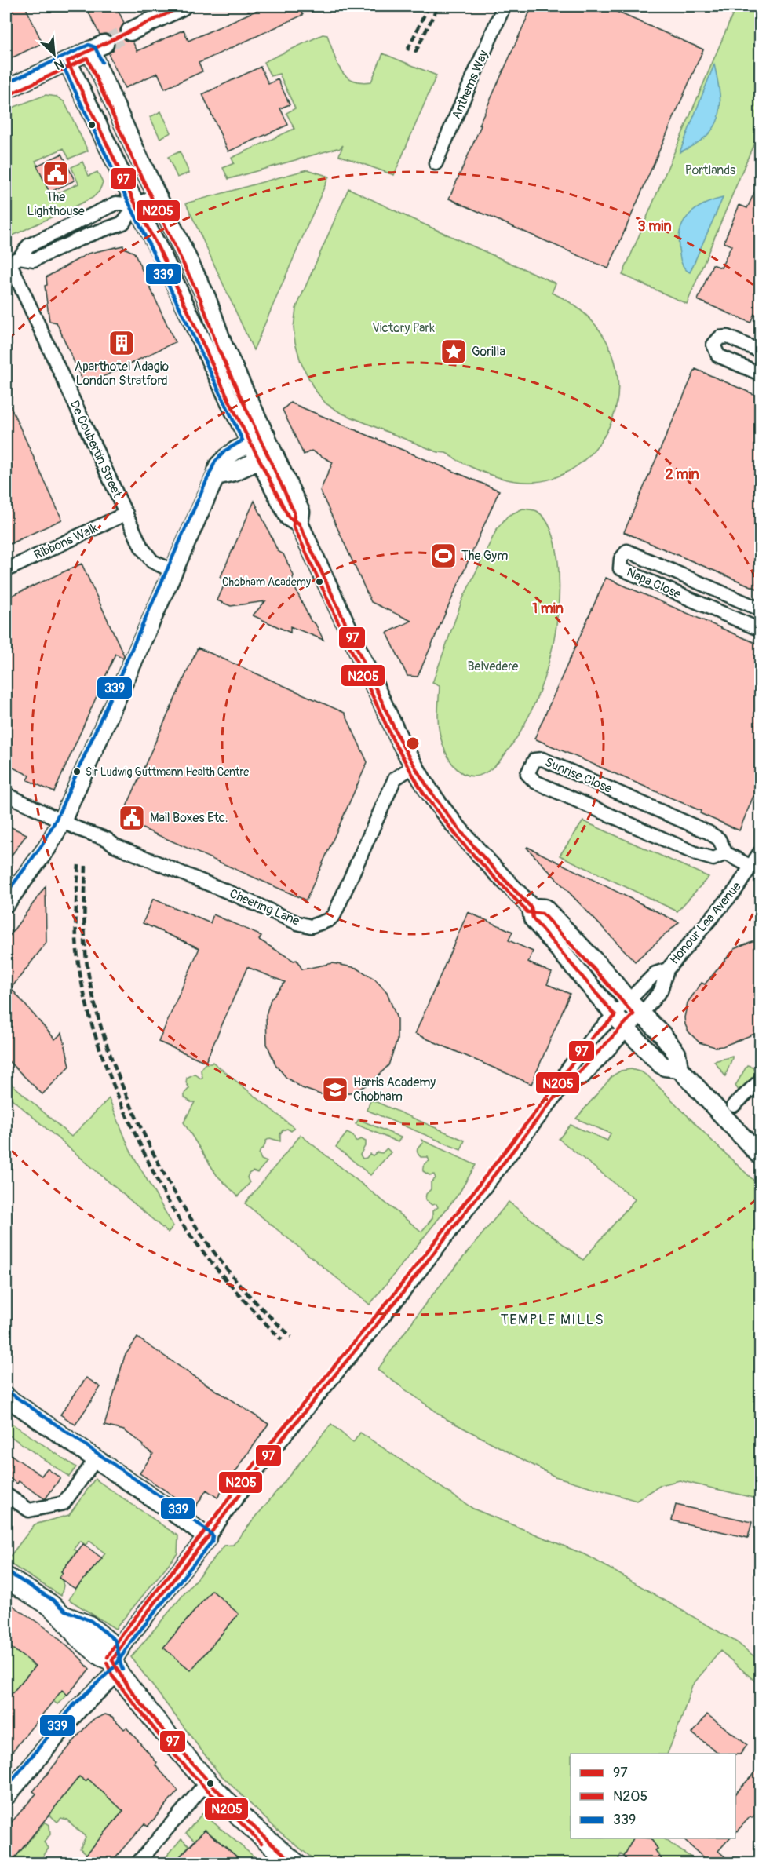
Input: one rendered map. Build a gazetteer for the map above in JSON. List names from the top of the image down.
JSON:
{
  "streets": {
    "street": [
      "Anthems Way",
      "De Coubertin Street",
      "Ribbons Walk",
      "Napa Close",
      "Sunrise Close",
      "Cheering Lane",
      "Honour Lea Avenue"
    ]
  },
  "crossings": [
    ["De Coubertin Street", "Ribbons Walk"],
    ["Sunrise Close", "Honour Lea Avenue"]
  ],
  "districts": ["TEMPLE MILLS"],
  "parks": ["Portlands", "Victory Park", "Belvedere"],
  "places": {
    "public building": ["The Lighthouse", "Mail Boxes Etc."],
    "building": ["Aparthotel Adagio London Stratford"],
    "place": ["Gorilla"],
    "sports": ["The Gym"],
    "other": ["Chobham Academy", "Sir Ludwig Guttmann Health Centre"],
    "school or university": ["Harris Academy Chobham"]
  },
  "lines": ["transit line 97", "transit line 339", "transit line N205"],
  "legend": ["97", "N205", "339"],
  "north": "bottom right",
  "rings": ["3 min", "2 min", "1 min"]
}
